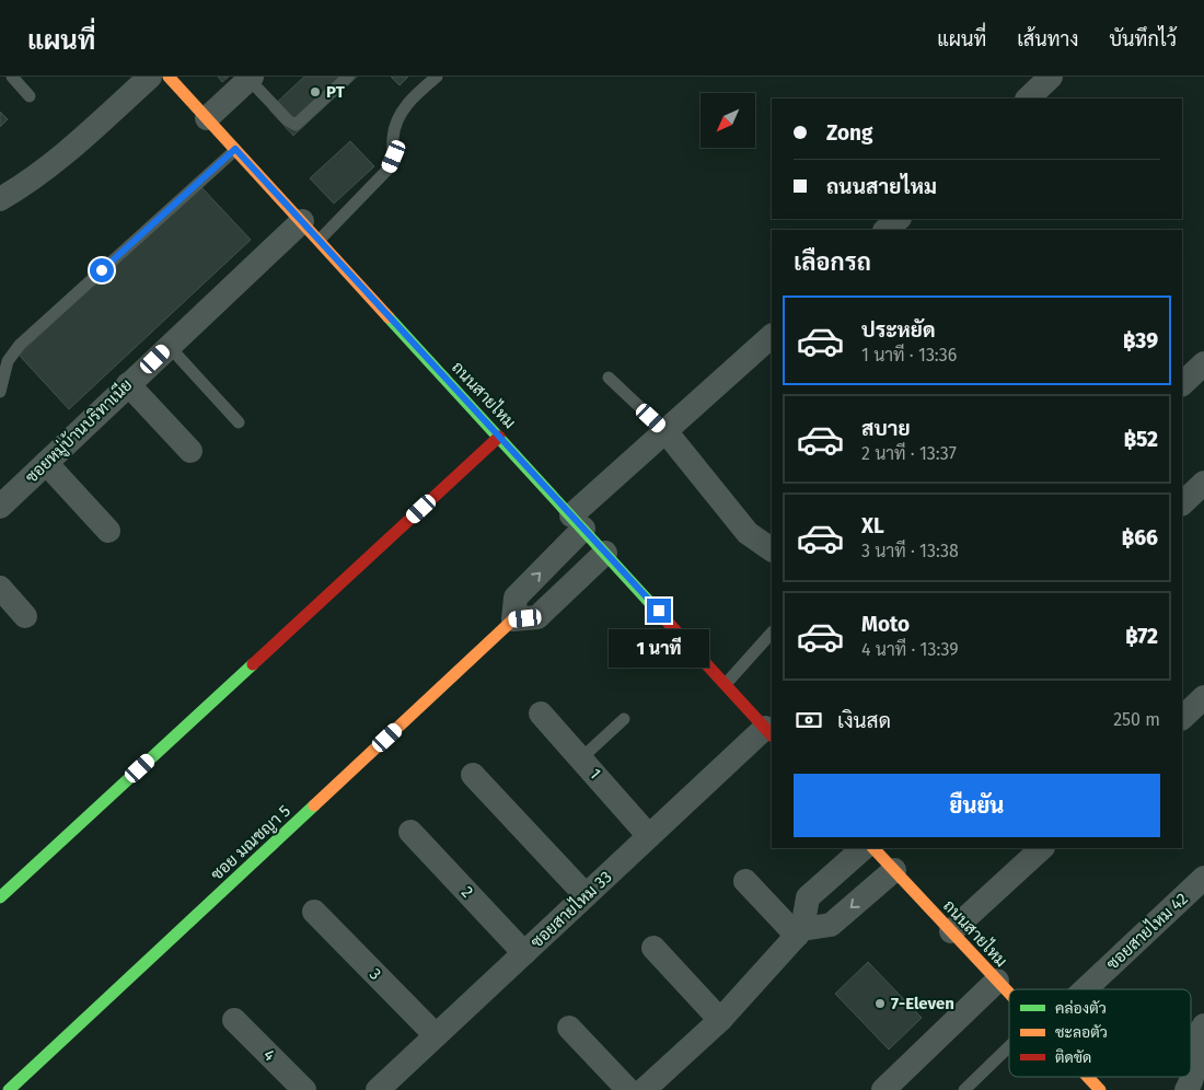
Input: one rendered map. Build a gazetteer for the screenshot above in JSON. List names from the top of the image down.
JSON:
{
  "streets": {
    "street": [
      "ถนนสายไหม",
      "ซอยหมู่บ้านบริทาเนีย",
      "1",
      "ซอย มณชญา 5",
      "2",
      "ซอยสายไหม 33",
      "ซอยสายไหม 42",
      "3",
      "4"
    ]
  },
  "crossings": [
    ["ถนนสายไหม", "ซอยหมู่บ้านบริทาเนีย"],
    ["ถนนสายไหม", "ซอยสายไหม 33"],
    ["1", "ซอยสายไหม 33"],
    ["2", "ซอยสายไหม 33"],
    ["ซอยสายไหม 33", "3"]
  ],
  "places": ["PT", "7-Eleven"],
  "legend": ["คล่องตัว", "ชะลอตัว", "ติดขัด"],
  "north": "bottom left",
  "page": {
    "header": "แผนที่",
    "nav": ["แผนที่", "เส้นทาง", "บันทึกไว้"],
    "banner": ["Zong", "ถนนสายไหม"],
    "heading": "เลือกรถ",
    "list": [
      {
        "name": "ประหยัด",
        "note": "1 นาที · 13:36",
        "value": "฿39"
      },
      {
        "name": "สบาย",
        "note": "2 นาที · 13:37",
        "value": "฿52"
      },
      {
        "name": "XL",
        "note": "3 นาที · 13:38",
        "value": "฿66"
      },
      {
        "name": "Moto",
        "note": "4 นาที · 13:39",
        "value": "฿72"
      }
    ],
    "bubble": "1 นาที",
    "pay": ["เงินสด", "250 m"],
    "buttons": "ยืนยัน"
  }
}
